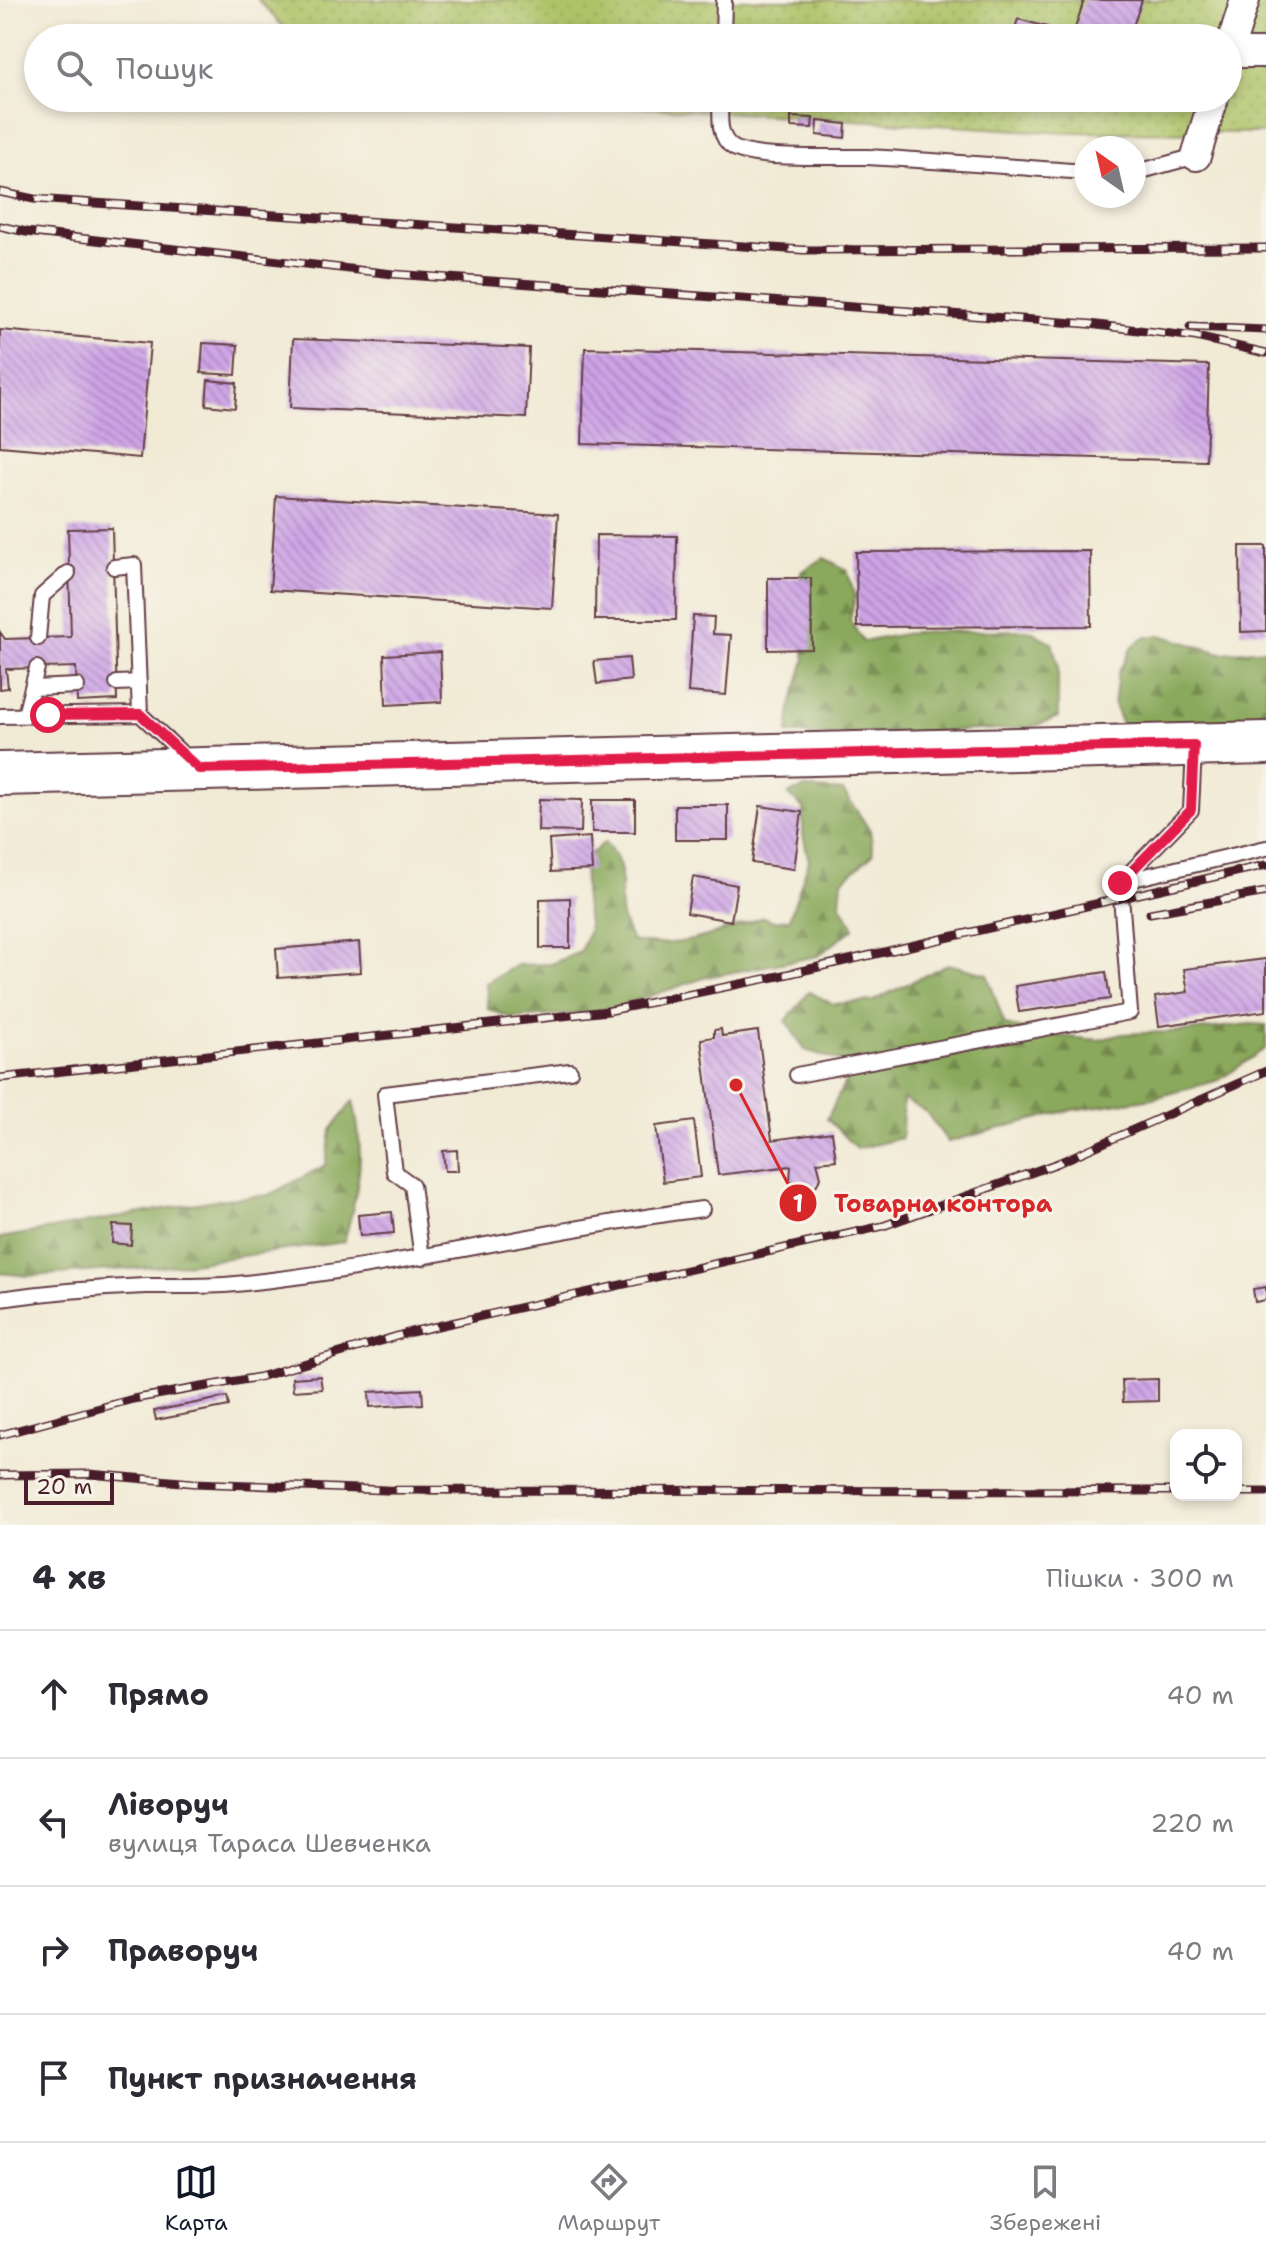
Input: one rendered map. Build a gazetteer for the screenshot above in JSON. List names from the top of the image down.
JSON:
{
  "places": ["Товарна контора"],
  "scale_bar": "20 m",
  "north": "top left",
  "page": {
    "search": "Пошук",
    "scale": "20 m",
    "heading": ["4 хв", "Пішки · 300 m"],
    "list": [
      ["Прямо", "40 m"],
      ["Ліворуч", "вулиця Тараса Шевченка", "220 m"],
      ["Праворуч", "40 m"],
      "Пункт призначення"
    ],
    "nav": ["Карта", "Маршрут", "Збережені"]
  }
}
